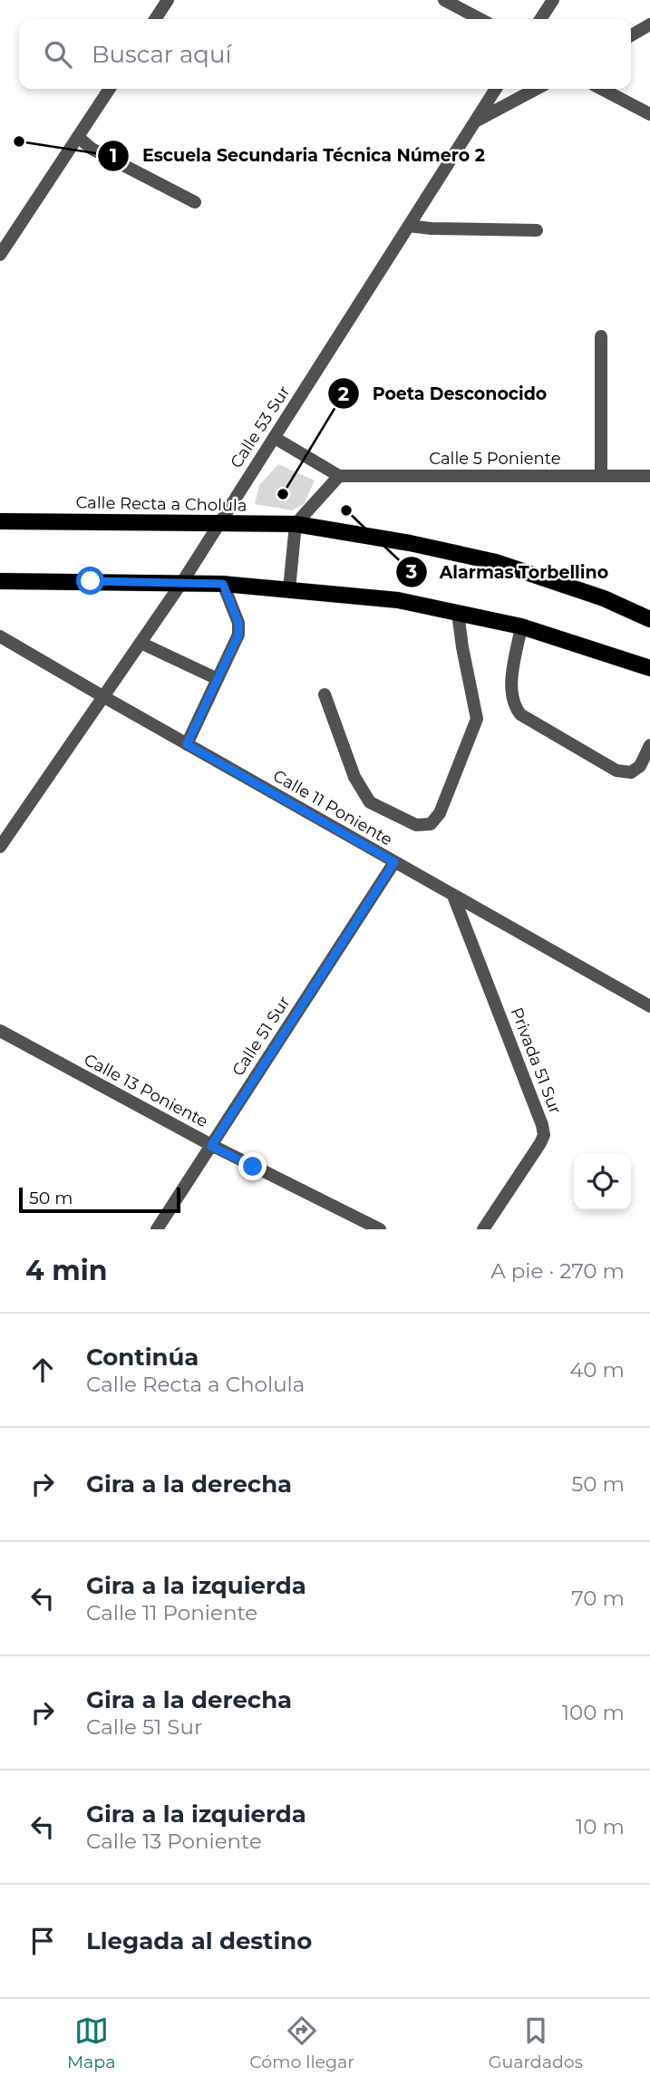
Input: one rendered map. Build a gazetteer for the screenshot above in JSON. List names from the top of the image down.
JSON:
{
  "streets": {
    "main road": ["Calle Recta a Cholula"],
    "street": [
      "Calle 53 Sur",
      "Calle 5 Poniente",
      "Calle 11 Poniente",
      "Calle 51 Sur",
      "Privada 51 Sur",
      "Calle 13 Poniente"
    ]
  },
  "crossings": [
    ["Calle 53 Sur", "Calle Recta a Cholula"],
    ["Calle 53 Sur", "Calle 11 Poniente"],
    ["Calle 11 Poniente", "Calle 51 Sur"],
    ["Calle 11 Poniente", "Privada 51 Sur"],
    ["Calle 51 Sur", "Calle 13 Poniente"]
  ],
  "places": ["Escuela Secundaria Técnica Número 2", "Poeta Desconocido", "Alarmas Torbellino"],
  "scale_bar": "50 m",
  "page": {
    "search": "Buscar aquí",
    "scale": "50 m",
    "heading": ["4 min", "A pie · 270 m"],
    "list": [
      ["Continúa", "Calle Recta a Cholula", "40 m"],
      ["Gira a la derecha", "50 m"],
      ["Gira a la izquierda", "Calle 11 Poniente", "70 m"],
      ["Gira a la derecha", "Calle 51 Sur", "100 m"],
      ["Gira a la izquierda", "Calle 13 Poniente", "10 m"],
      "Llegada al destino"
    ],
    "nav": ["Mapa", "Cómo llegar", "Guardados"]
  }
}
